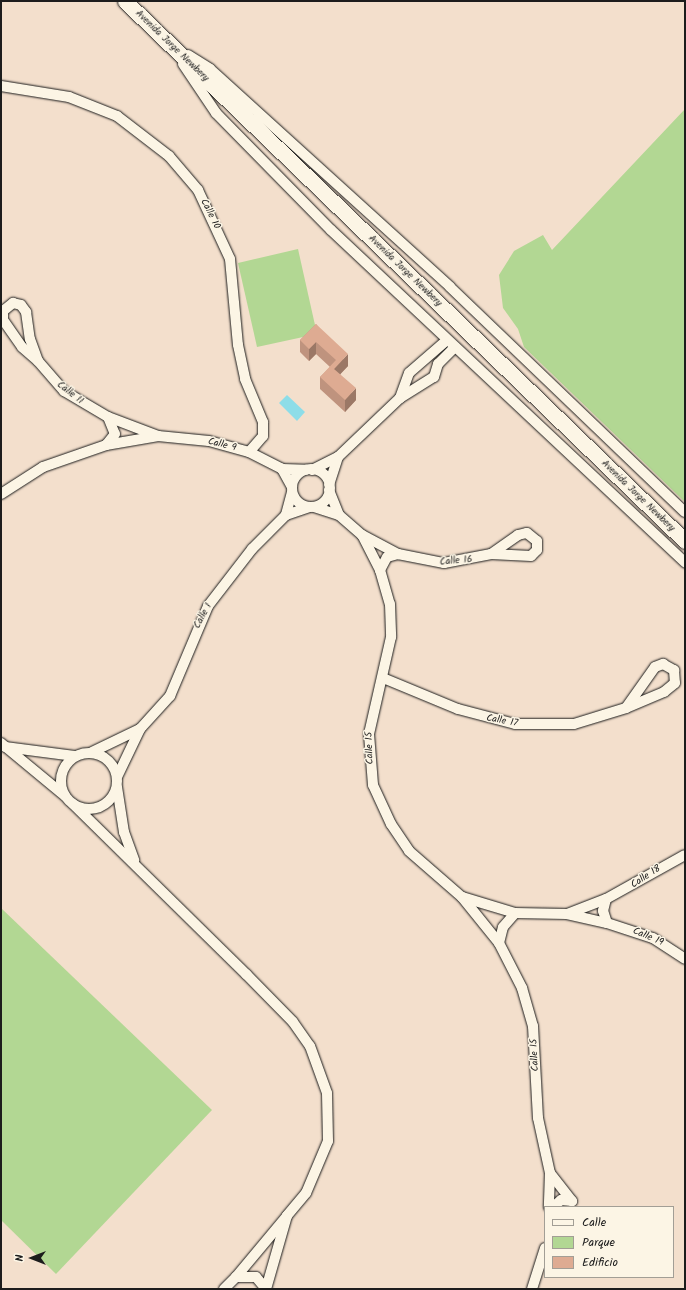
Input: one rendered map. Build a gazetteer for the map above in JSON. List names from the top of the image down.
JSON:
{
  "streets": {
    "main road": ["Avenida Jorge Newbery"],
    "street": [
      "Calle 10",
      "Calle 11",
      "Calle 9",
      "Calle 16",
      "Calle 1",
      "Calle 17",
      "Calle 15",
      "Calle 18",
      "Calle 19"
    ]
  },
  "crossings": [
    ["Calle 10", "Calle 9"],
    ["Calle 11", "Calle 9"],
    ["Calle 16", "Calle 15"],
    ["Calle 17", "Calle 15"],
    ["Calle 18", "Calle 19"]
  ],
  "legend": ["Calle", "Parque", "Edificio"],
  "north": "left"
}
